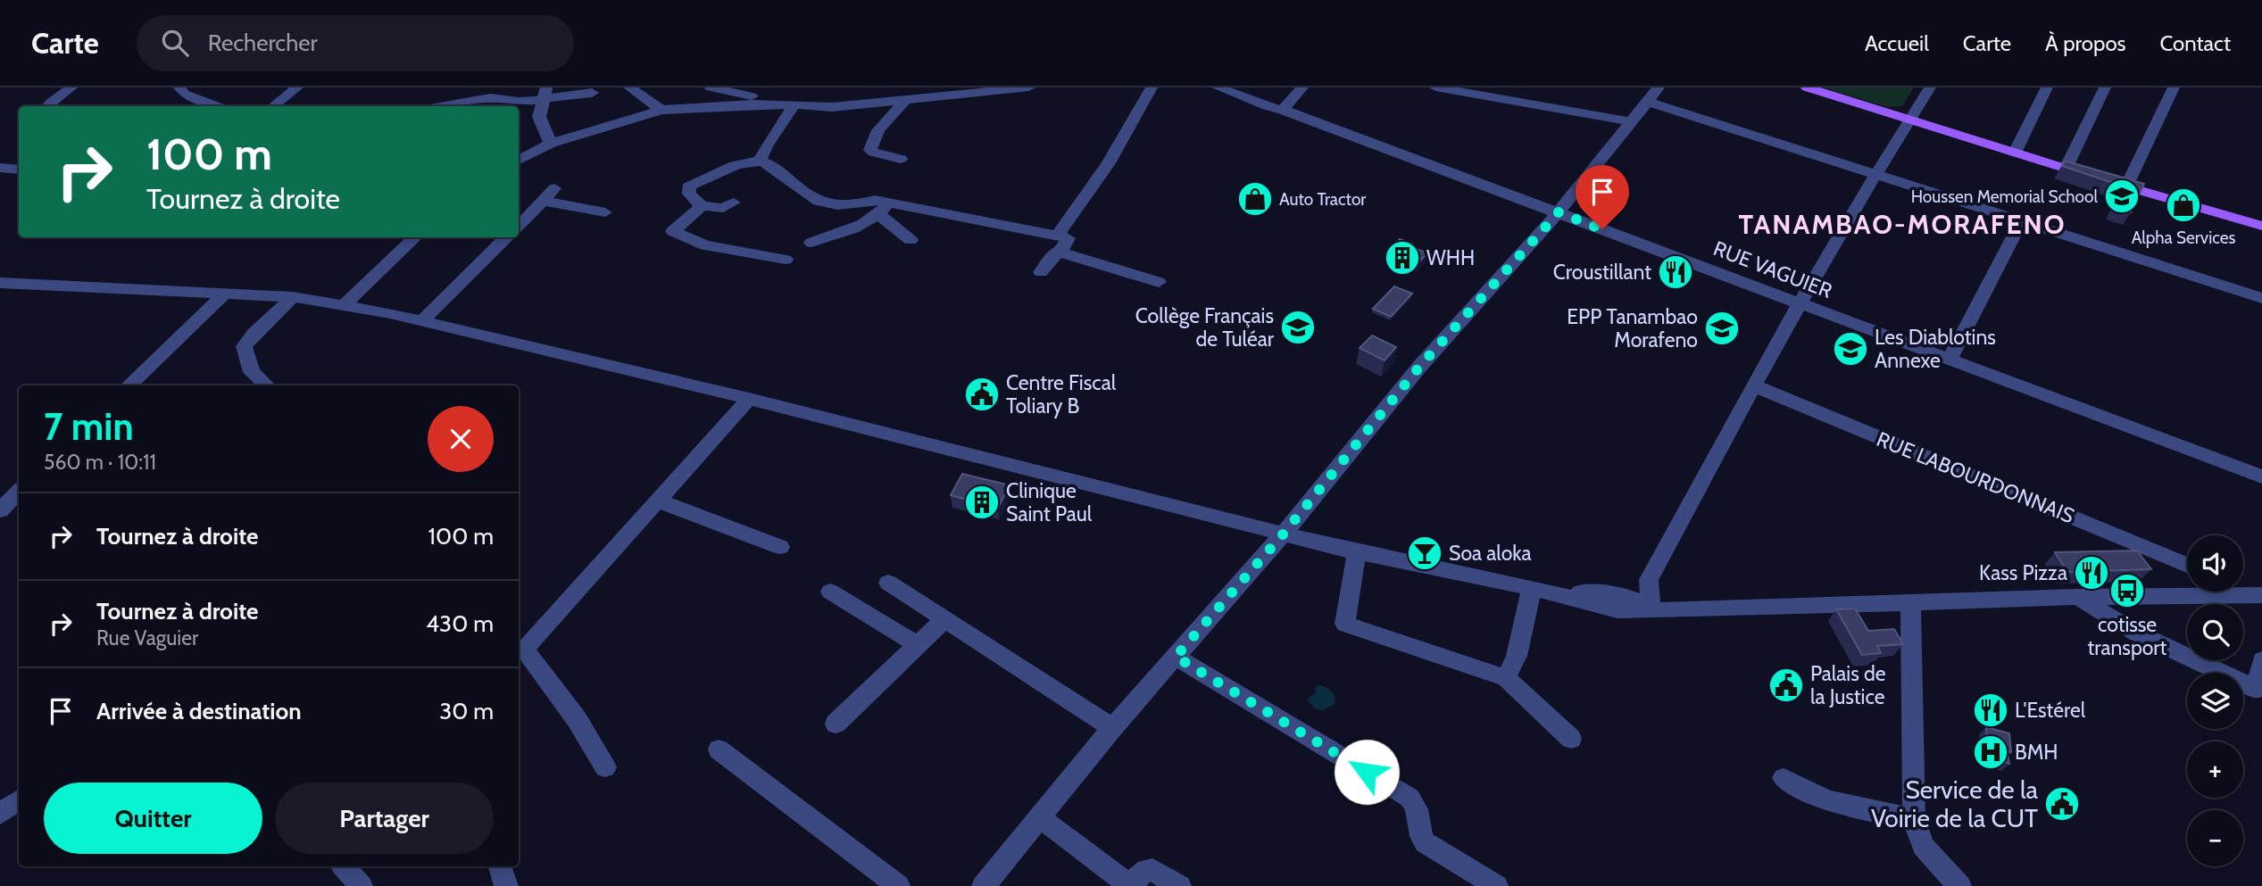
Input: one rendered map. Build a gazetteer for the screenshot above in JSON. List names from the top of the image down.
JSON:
{
  "streets": {
    "street": ["RUE VAGUIER", "RUE LABOURDONNAIS"]
  },
  "districts": ["TANAMBAO-MORAFENO"],
  "places": {
    "school or university": [
      "Houssen Memorial School",
      "Collège Français de Tuléar",
      "EPP Tanambao Morafeno",
      "Les Diablotins Annexe"
    ],
    "shop": ["Auto Tractor", "Alpha Services"],
    "building": ["WHH", "Clinique Saint Paul"],
    "restaurant": ["Croustillant", "Kass Pizza", "L'Estérel"],
    "public building": ["Centre Fiscal Toliary B", "Palais de la Justice", "Service de la Voirie de la CUT"],
    "bar": ["Soa aloka"],
    "bus stop": ["cotisse transport"],
    "hospital": ["BMH"]
  },
  "page": {
    "header": "Carte",
    "search": "Rechercher",
    "nav": [
      "Accueil",
      "Carte",
      "À propos",
      "Contact"
    ],
    "turn": ["100 m", "Tournez à droite"],
    "heading": ["7 min", "560 m · 10:11"],
    "list": [
      {
        "name": "Tournez à droite",
        "value": "100 m"
      },
      {
        "name": "Tournez à droite",
        "note": "Rue Vaguier",
        "value": "430 m"
      },
      {
        "name": "Arrivée à destination",
        "value": "30 m"
      }
    ],
    "map_buttons": ["+", "−"],
    "buttons": ["Quitter", "Partager"]
  }
}
